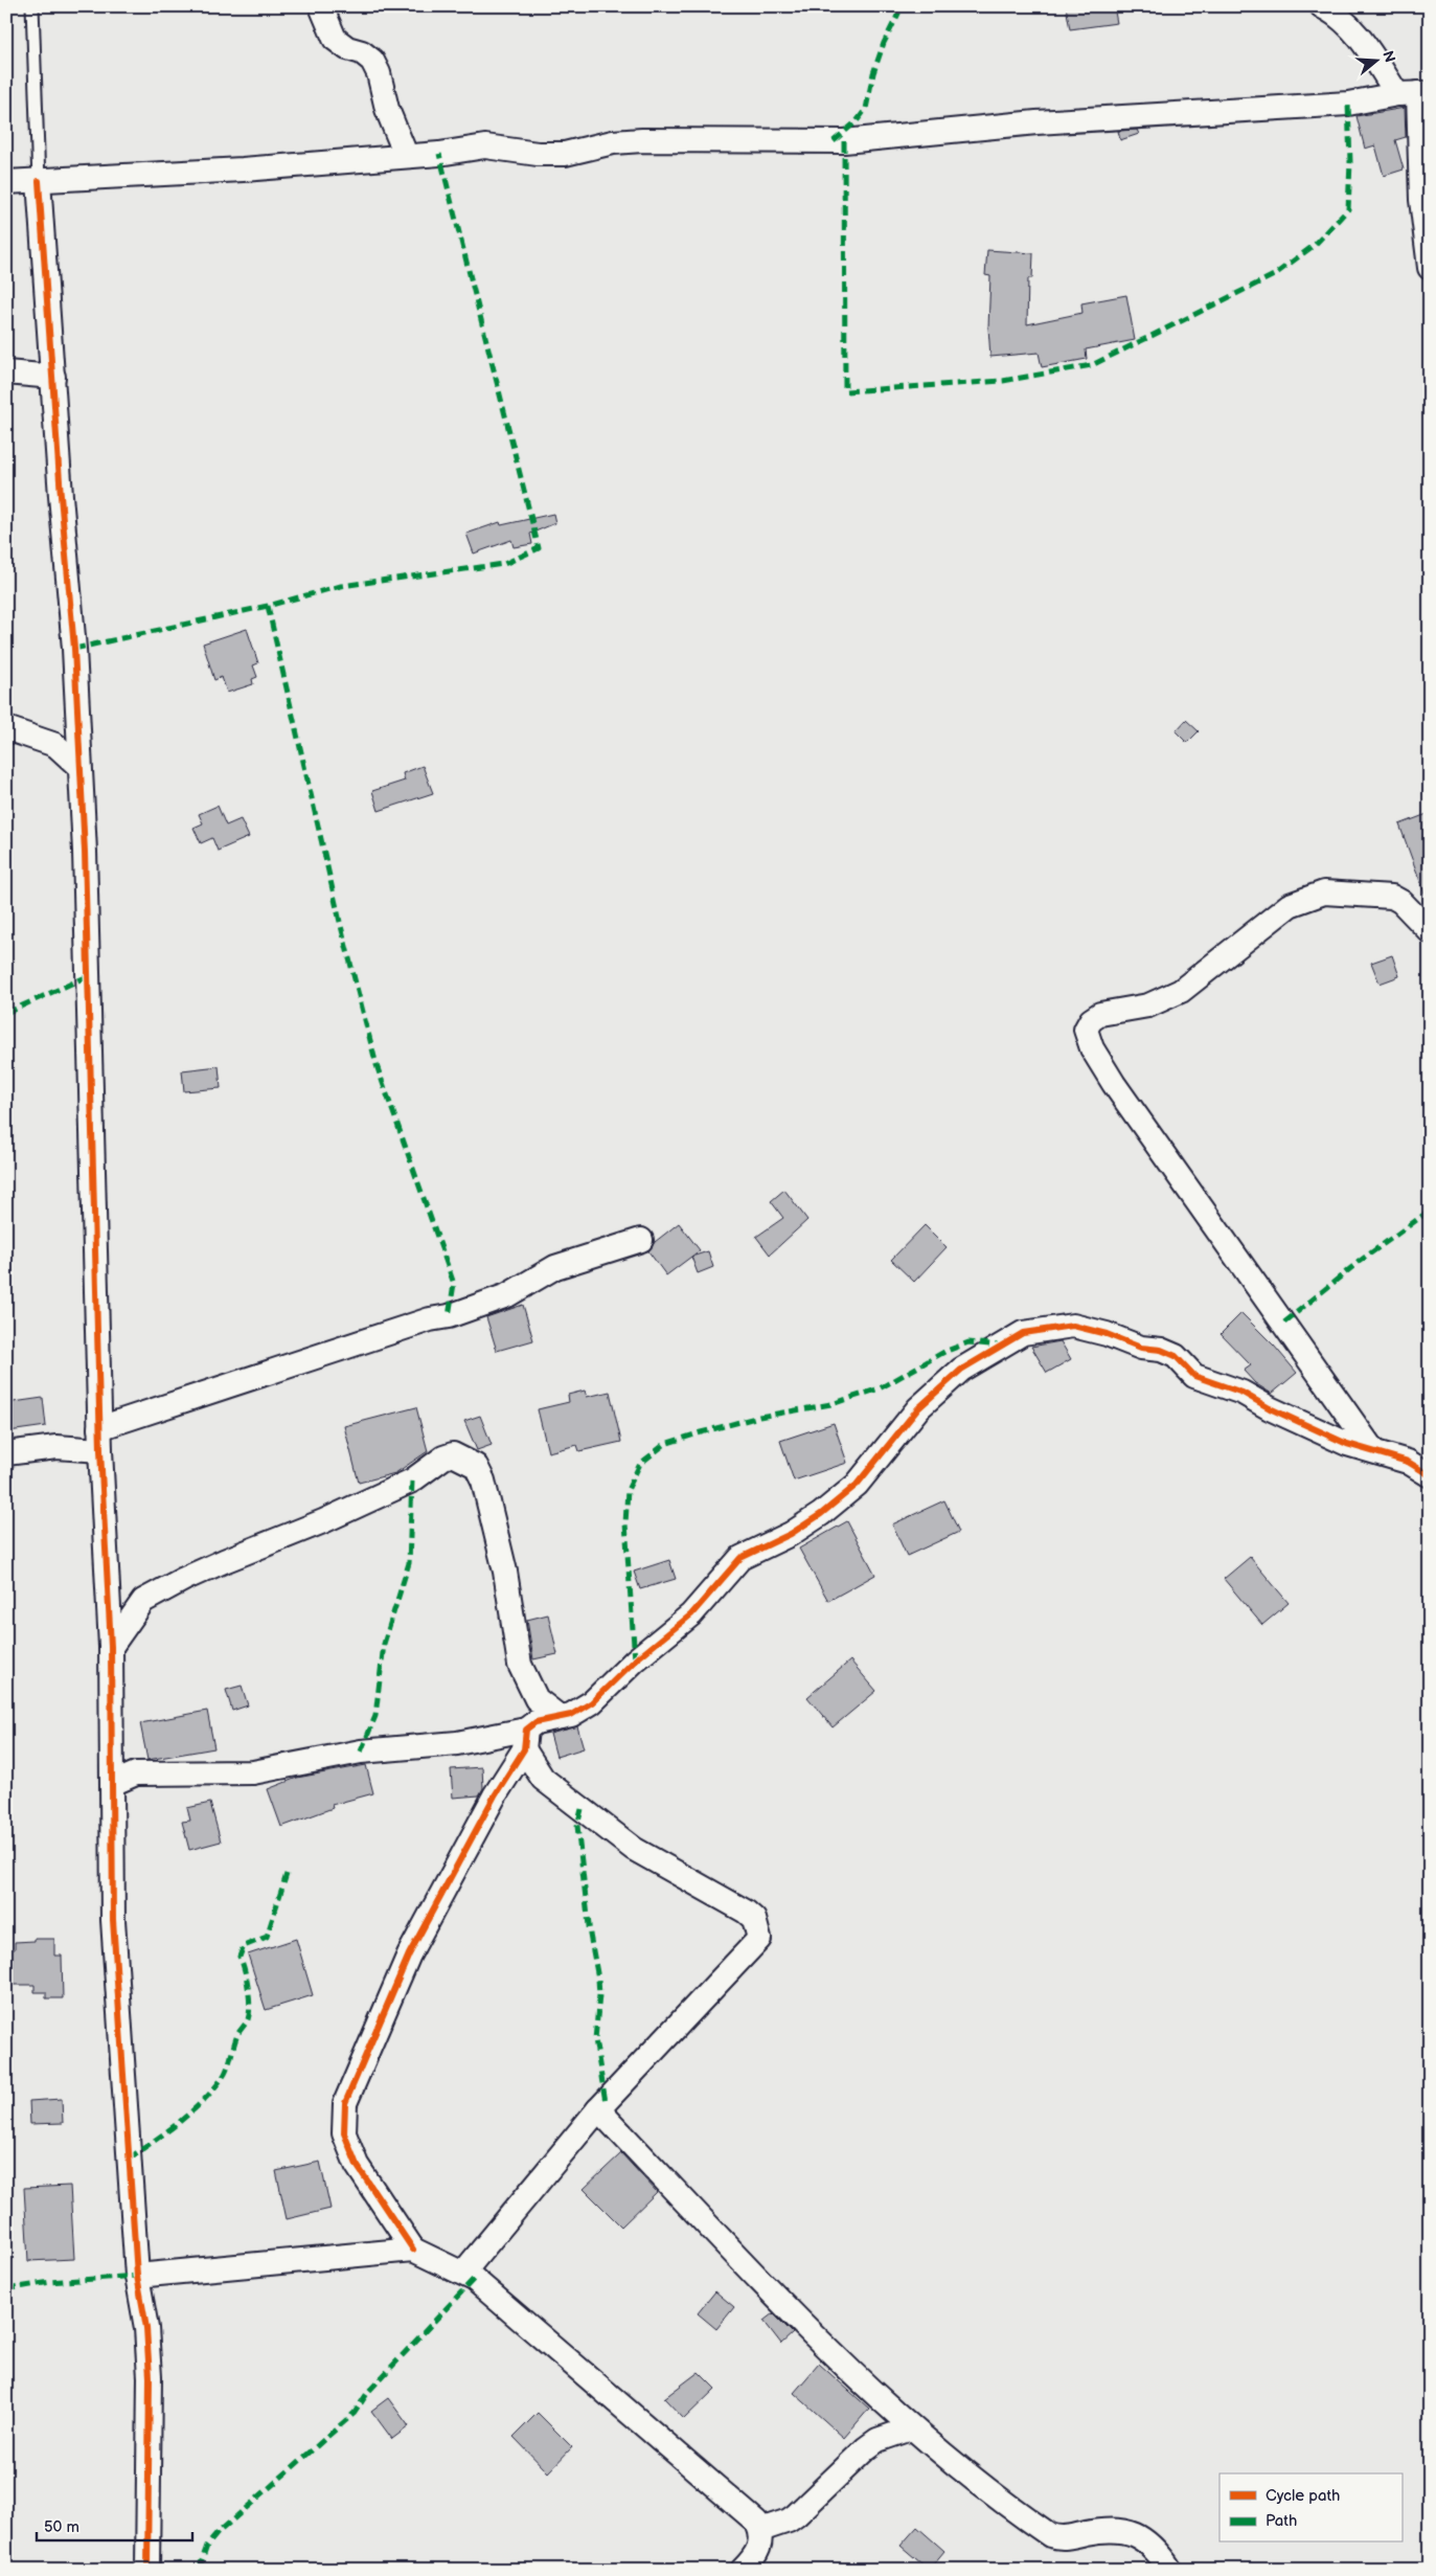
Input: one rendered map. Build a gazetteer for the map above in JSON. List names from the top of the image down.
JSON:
{
  "legend": ["Cycle path", "Path"],
  "scale_bar": "50 m",
  "north": "right"
}
